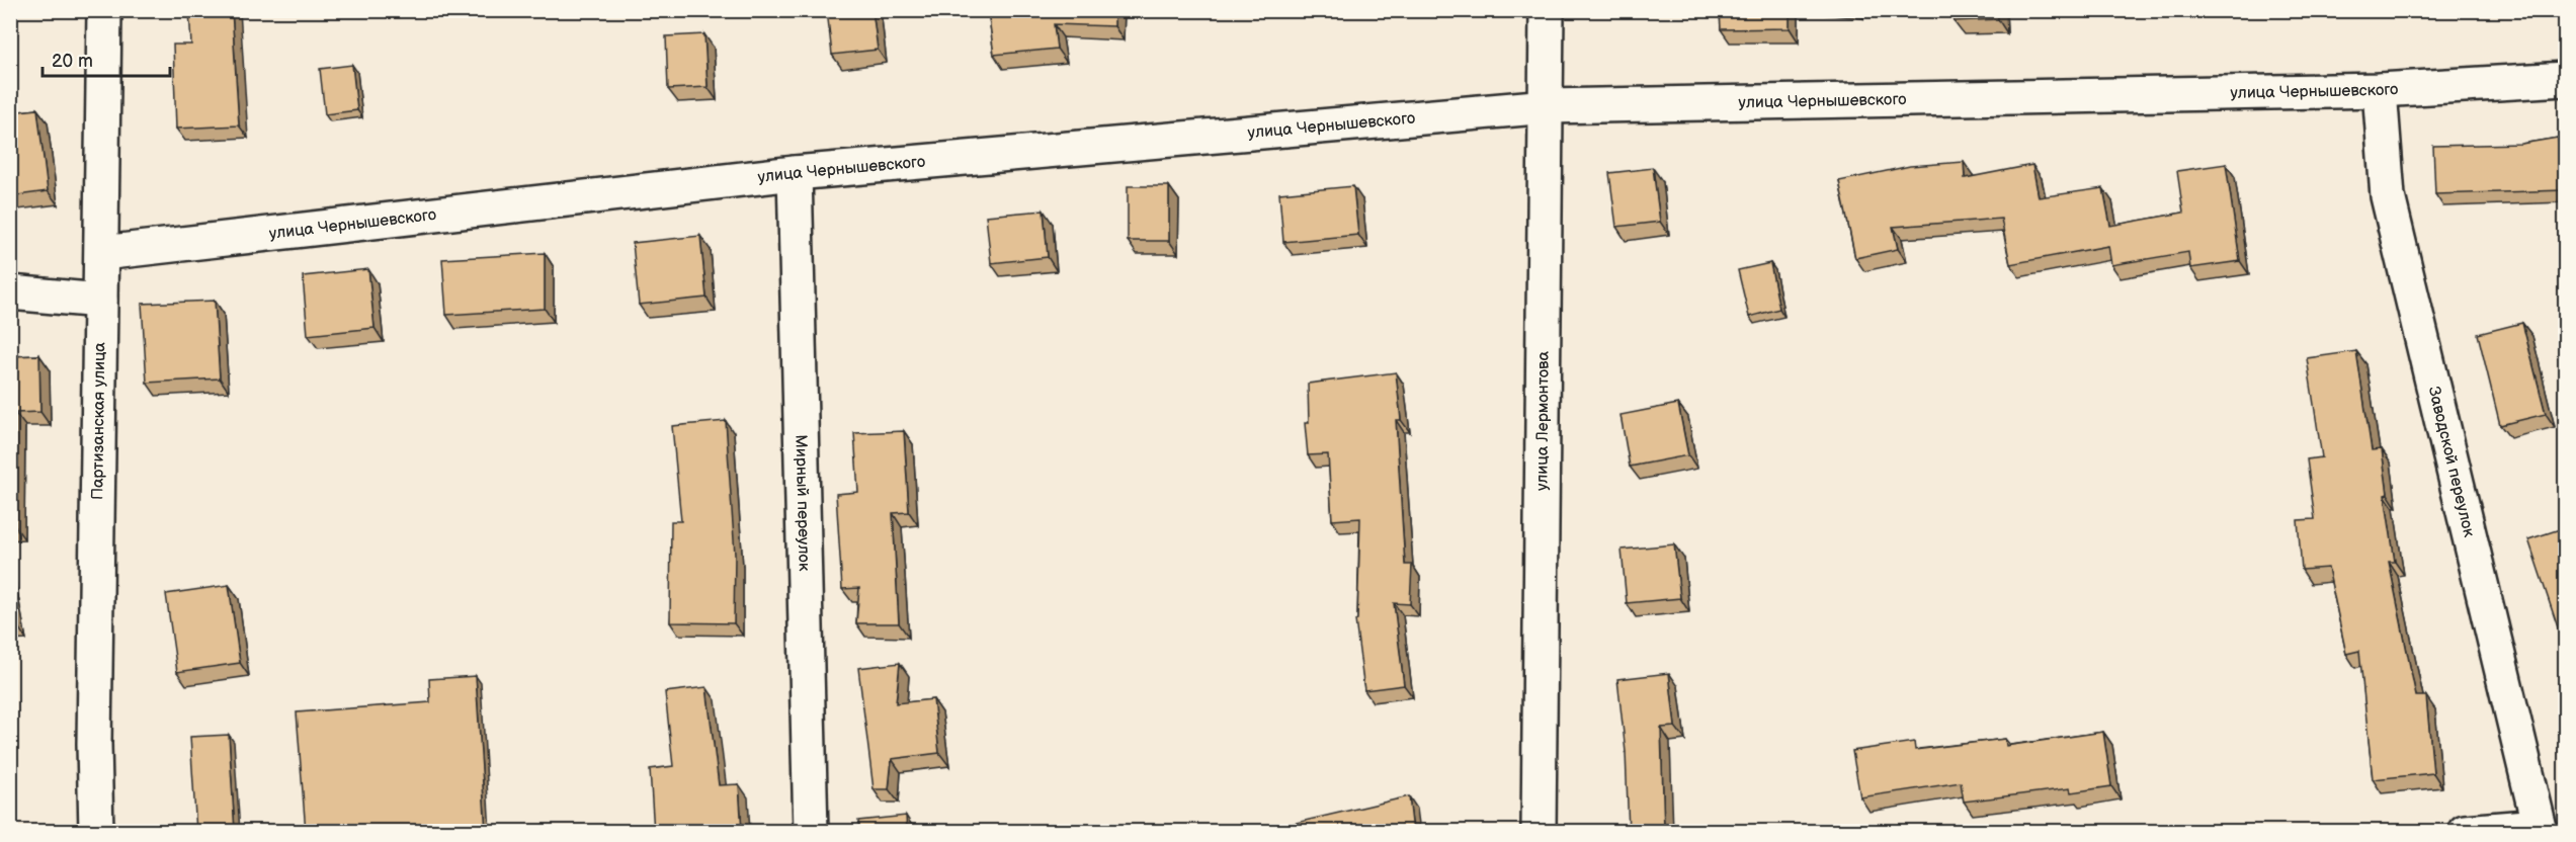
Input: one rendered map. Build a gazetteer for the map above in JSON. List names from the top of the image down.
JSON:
{
  "streets": {
    "street": [
      "улица Чернышевского",
      "Партизанская улица",
      "улица Лермонтова",
      "Заводской переулок",
      "Мирный переулок"
    ]
  },
  "crossings": [
    ["улица Чернышевского", "Партизанская улица"],
    ["улица Чернышевского", "улица Лермонтова"],
    ["улица Чернышевского", "Заводской переулок"],
    ["улица Чернышевского", "Мирный переулок"]
  ],
  "scale_bar": "20 m"
}
